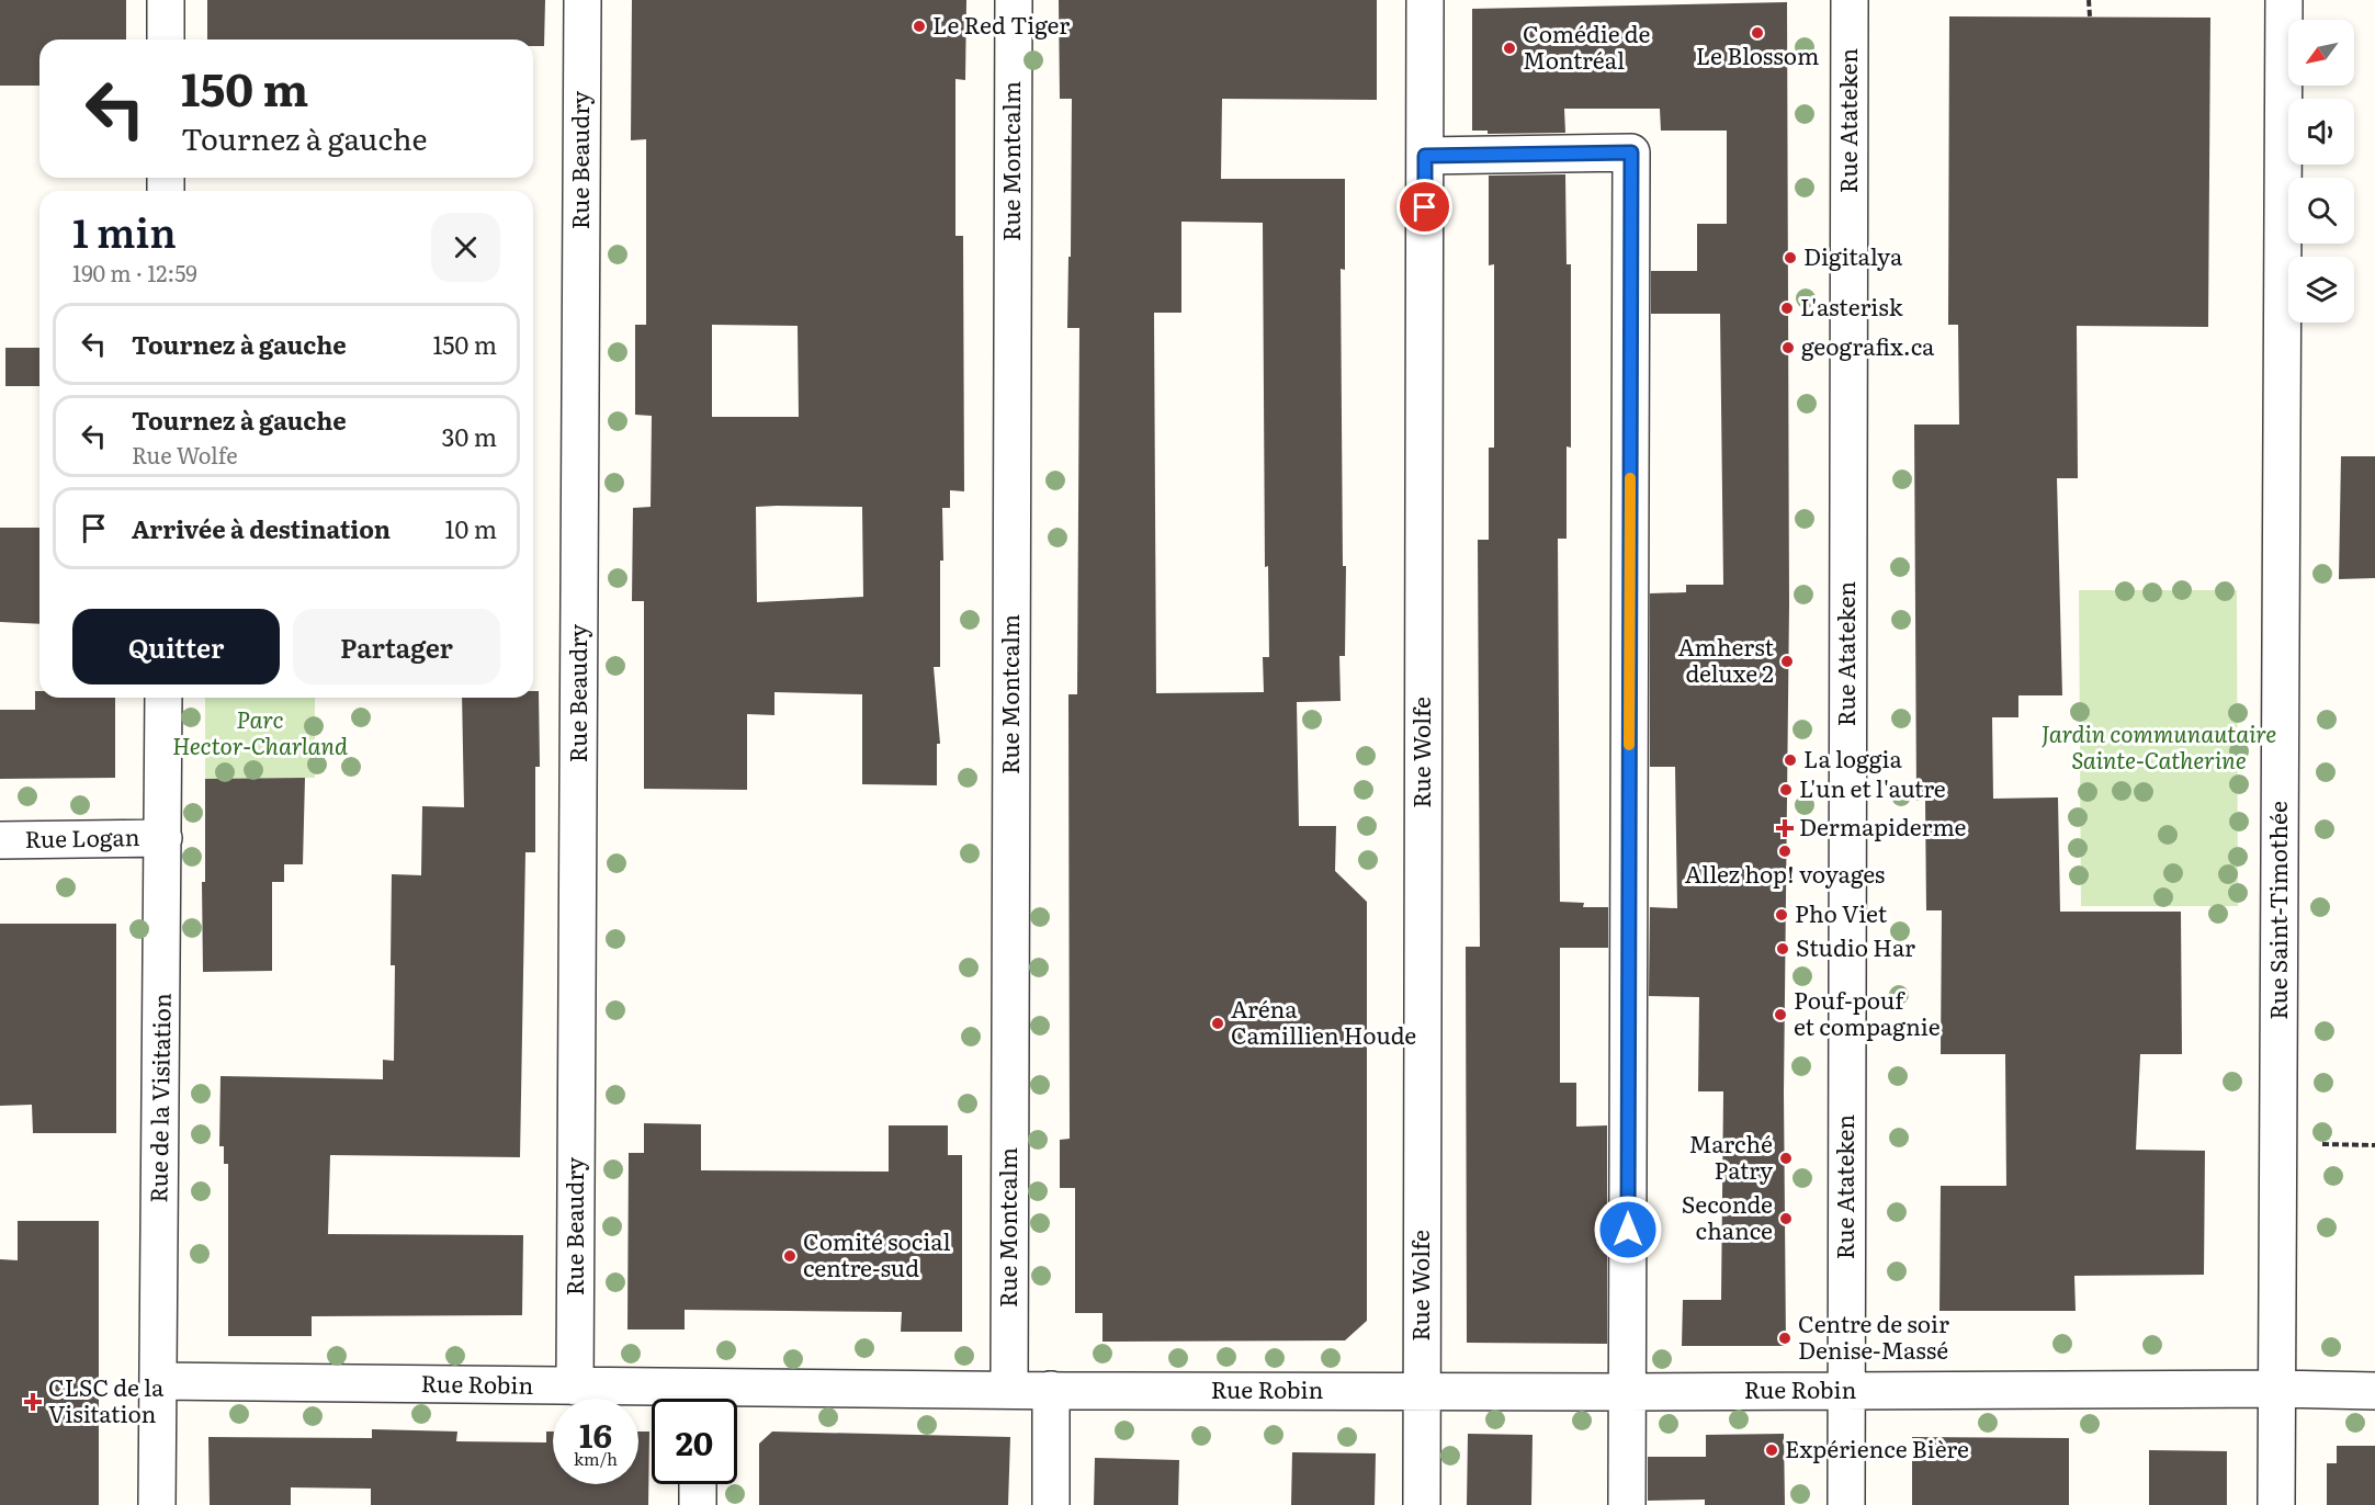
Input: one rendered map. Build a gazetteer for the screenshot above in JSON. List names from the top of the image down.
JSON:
{
  "streets": {
    "street": [
      "Rue Atateken",
      "Rue Beaudry",
      "Rue Montcalm",
      "Rue Wolfe",
      "Rue Logan",
      "Rue Saint-Timothée",
      "Rue de la Visitation",
      "Rue Robin"
    ]
  },
  "crossings": [
    ["Rue Atateken", "Rue Robin"],
    ["Rue Beaudry", "Rue Robin"],
    ["Rue Montcalm", "Rue Robin"],
    ["Rue Wolfe", "Rue Robin"],
    ["Rue Logan", "Rue de la Visitation"],
    ["Rue Saint-Timothée", "Rue Robin"],
    ["Rue de la Visitation", "Rue Robin"]
  ],
  "parks": ["Parc Hector-Charland", "Jardin communautaire Sainte-Catherine"],
  "places": {
    "other": [
      "Le Red Tiger",
      "Le Blossom",
      "Comédie de Montréal",
      "Digitalya",
      "L'asterisk",
      "geografix.ca",
      "Amherst deluxe 2",
      "La loggia",
      "L'un et l'autre",
      "Allez hop! voyages",
      "Pho Viet",
      "Studio Har",
      "Pouf-pouf et compagnie",
      "Aréna Camillien Houde",
      "Marché Patry",
      "Seconde chance",
      "Comité social centre-sud",
      "Centre de soir Denise-Massé",
      "Expérience Bière"
    ],
    "health": ["Dermapiderme", "CLSC de la Visitation"]
  },
  "north": "bottom left",
  "page": {
    "turn": ["150 m", "Tournez à gauche"],
    "heading": ["1 min", "190 m · 12:59"],
    "list": [
      {
        "name": "Tournez à gauche",
        "value": "150 m"
      },
      {
        "name": "Tournez à gauche",
        "note": "Rue Wolfe",
        "value": "30 m"
      },
      {
        "name": "Arrivée à destination",
        "value": "10 m"
      }
    ],
    "buttons": ["Quitter", "Partager"],
    "speed": "16 km/h",
    "limit": "20"
  }
}
